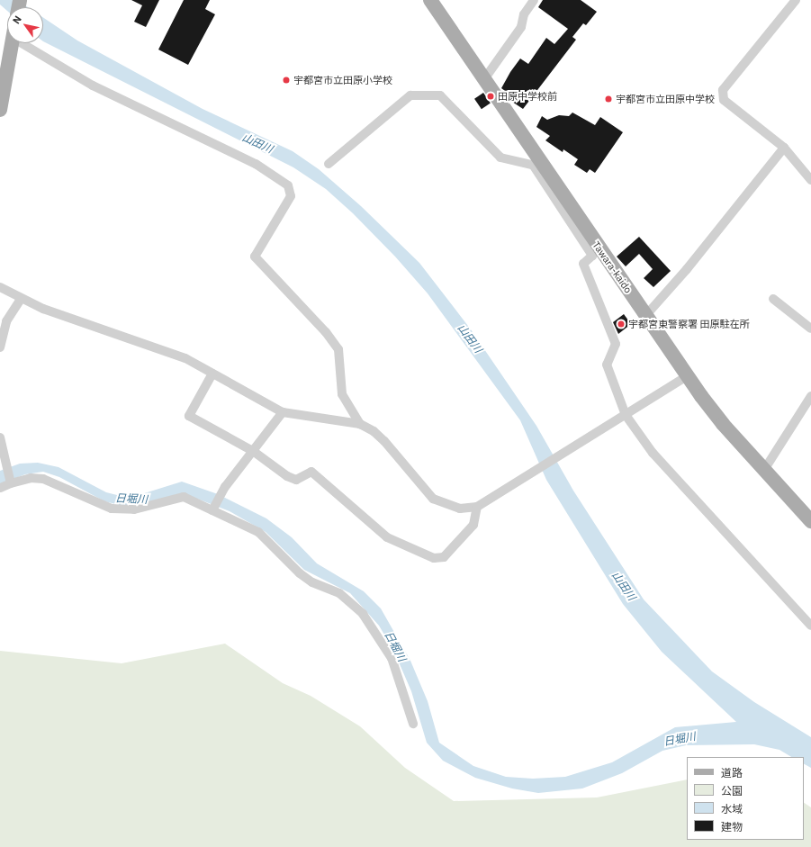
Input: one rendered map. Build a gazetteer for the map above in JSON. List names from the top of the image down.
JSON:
{
  "streets": {
    "main road": ["Tawara-kaido"]
  },
  "water": ["山田川", "日堀川"],
  "places": [
    "宇都宮市立田原小学校",
    "田原中学校前",
    "宇都宮市立田原中学校",
    "宇都宮東警察署 田原駐在所"
  ],
  "legend": [
    "道路",
    "公園",
    "水域",
    "建物"
  ],
  "north": "top left"
}
